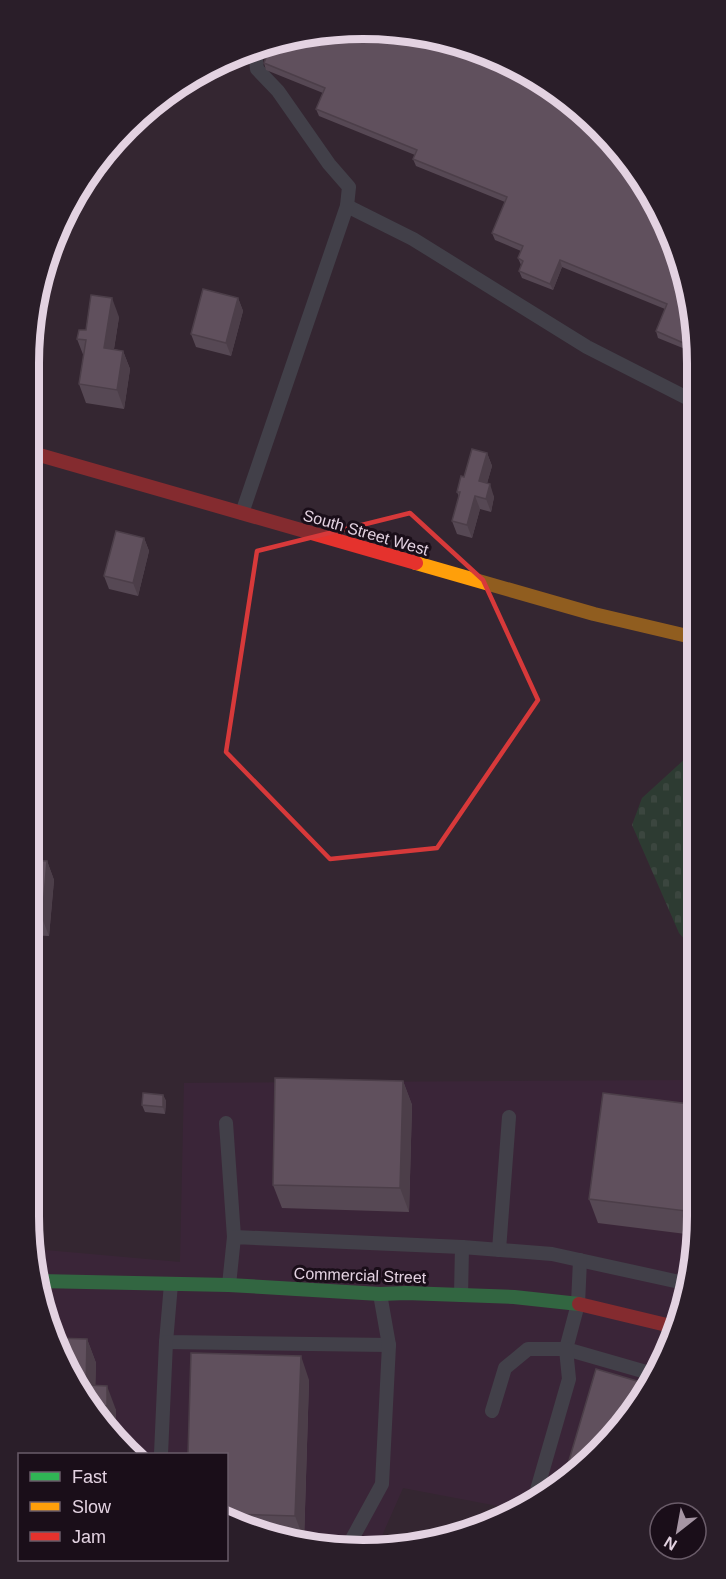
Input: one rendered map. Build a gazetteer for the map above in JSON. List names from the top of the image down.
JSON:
{
  "streets": {
    "street": ["South Street West", "Commercial Street"]
  },
  "legend": ["Fast", "Slow", "Jam"],
  "north": "bottom left"
}
